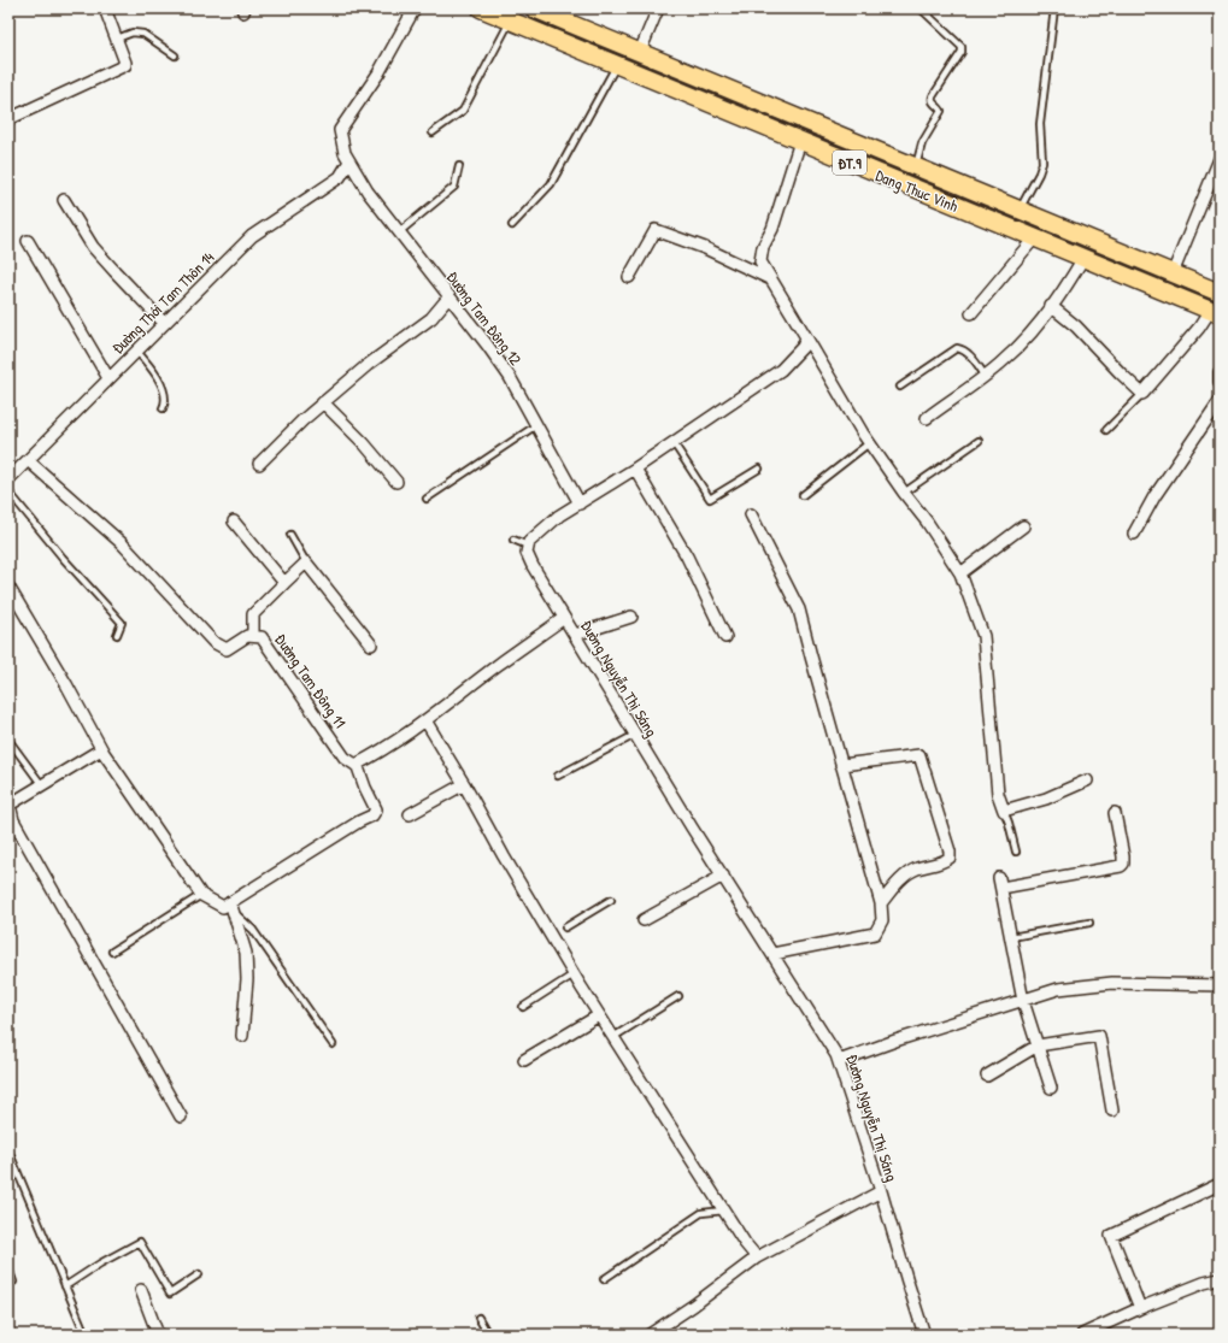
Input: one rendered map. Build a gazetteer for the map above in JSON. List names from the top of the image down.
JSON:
{
  "streets": {
    "main road": ["ĐT.9", "Dang Thuc Vinh"],
    "street": [
      "Đường Thới Tam Thôn 14",
      "Đường Tam Đông 12",
      "Đường Nguyễn Thị Sáng",
      "Đường Tam Đông 11"
    ]
  },
  "crossings": [
    ["Đường Thới Tam Thôn 14", "Đường Tam Đông 12"],
    ["Đường Thới Tam Thôn 14", "Đường Tam Đông 11"]
  ]
}
